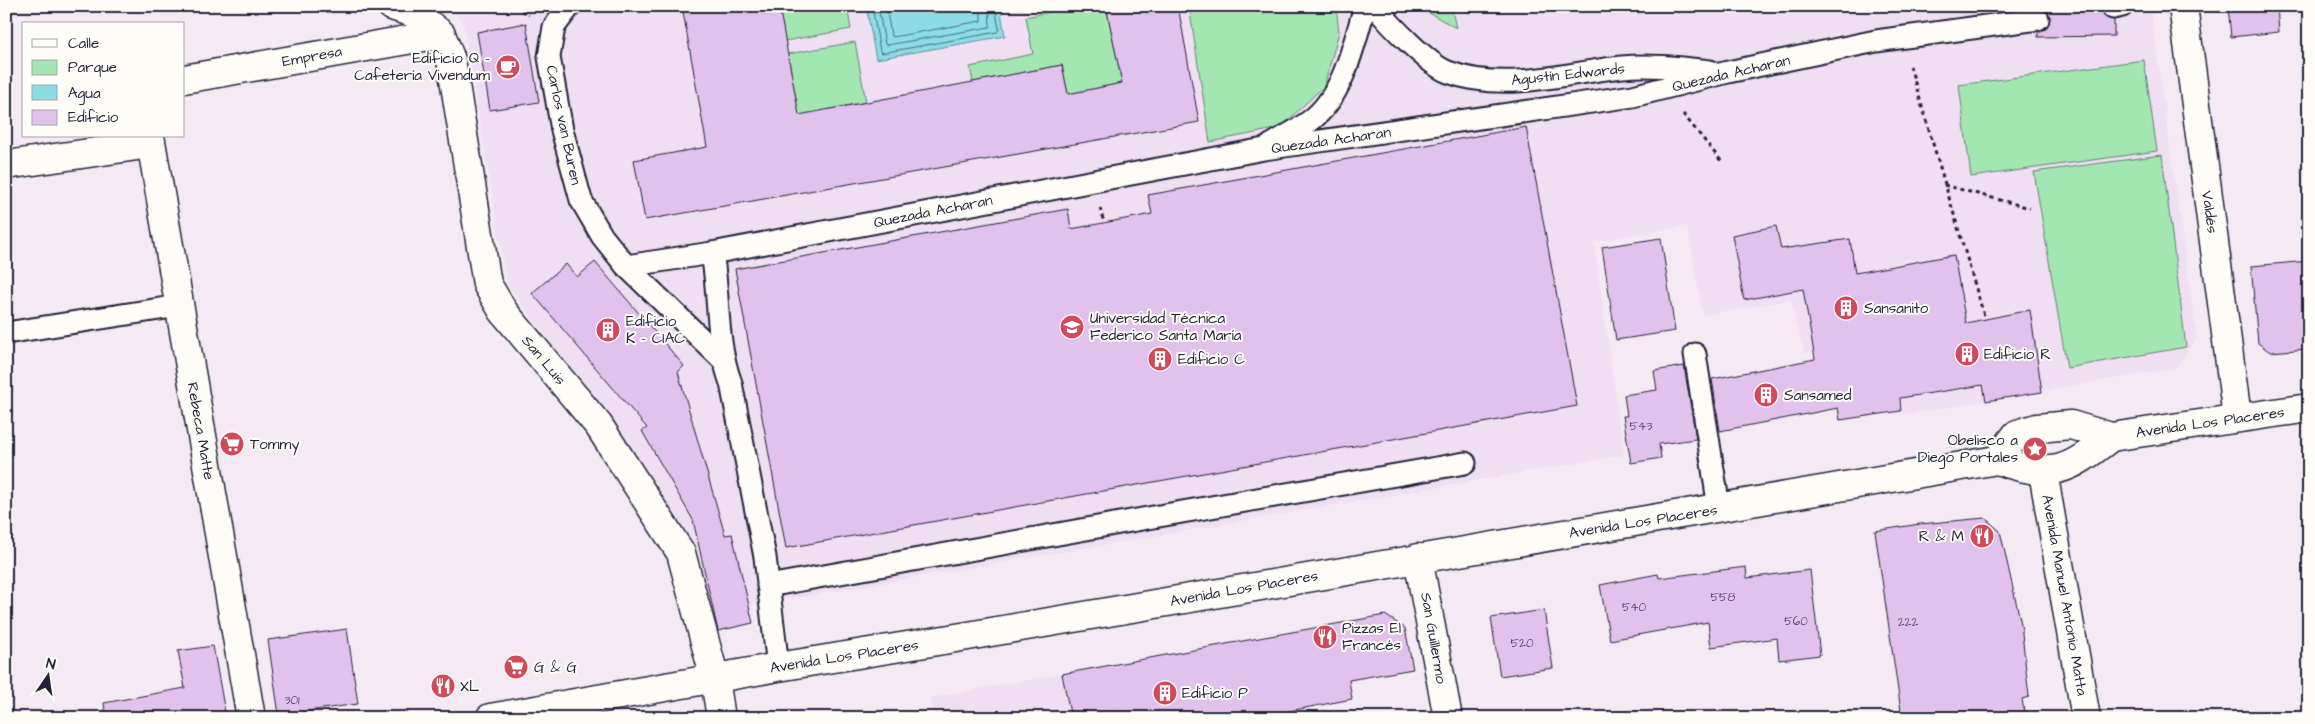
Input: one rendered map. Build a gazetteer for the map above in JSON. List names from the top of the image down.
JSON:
{
  "streets": {
    "street": [
      "Empresa",
      "Valdés",
      "San Luis",
      "Avenida Los Placeres",
      "Rebeca Matte",
      "Avenida Manuel Antonio Matta",
      "San Guillermo"
    ],
    "lane": ["Quezada Acharan", "Agustín Edwards", "Carlos van Buren"]
  },
  "crossings": [
    ["Empresa", "San Luis"],
    ["Quezada Acharan", "Agustín Edwards"],
    ["Quezada Acharan", "Carlos van Buren"],
    ["Valdés", "Avenida Los Placeres"],
    ["San Luis", "Avenida Los Placeres"],
    ["Avenida Los Placeres", "Avenida Manuel Antonio Matta"],
    ["Avenida Los Placeres", "San Guillermo"]
  ],
  "places": {
    "cafe": ["Edificio Q - Cafetería Vivendum"],
    "building": [
      "Sansanito",
      "Edificio K - CIAC",
      "Edificio R",
      "Edificio C",
      "Sansamed",
      "Edificio P"
    ],
    "school or university": ["Universidad Técnica Federico Santa María"],
    "supermarket": ["Tommy", "G & G"],
    "place": ["Obelisco a Diego Portales"],
    "restaurant": ["R & M", "Pizzas El Francés", "XL"]
  },
  "house_numbers": [
    "543",
    "558",
    "540",
    "560",
    "222",
    "520",
    "301"
  ],
  "legend": [
    "Calle",
    "Parque",
    "Agua",
    "Edificio"
  ],
  "north": "top"
}
